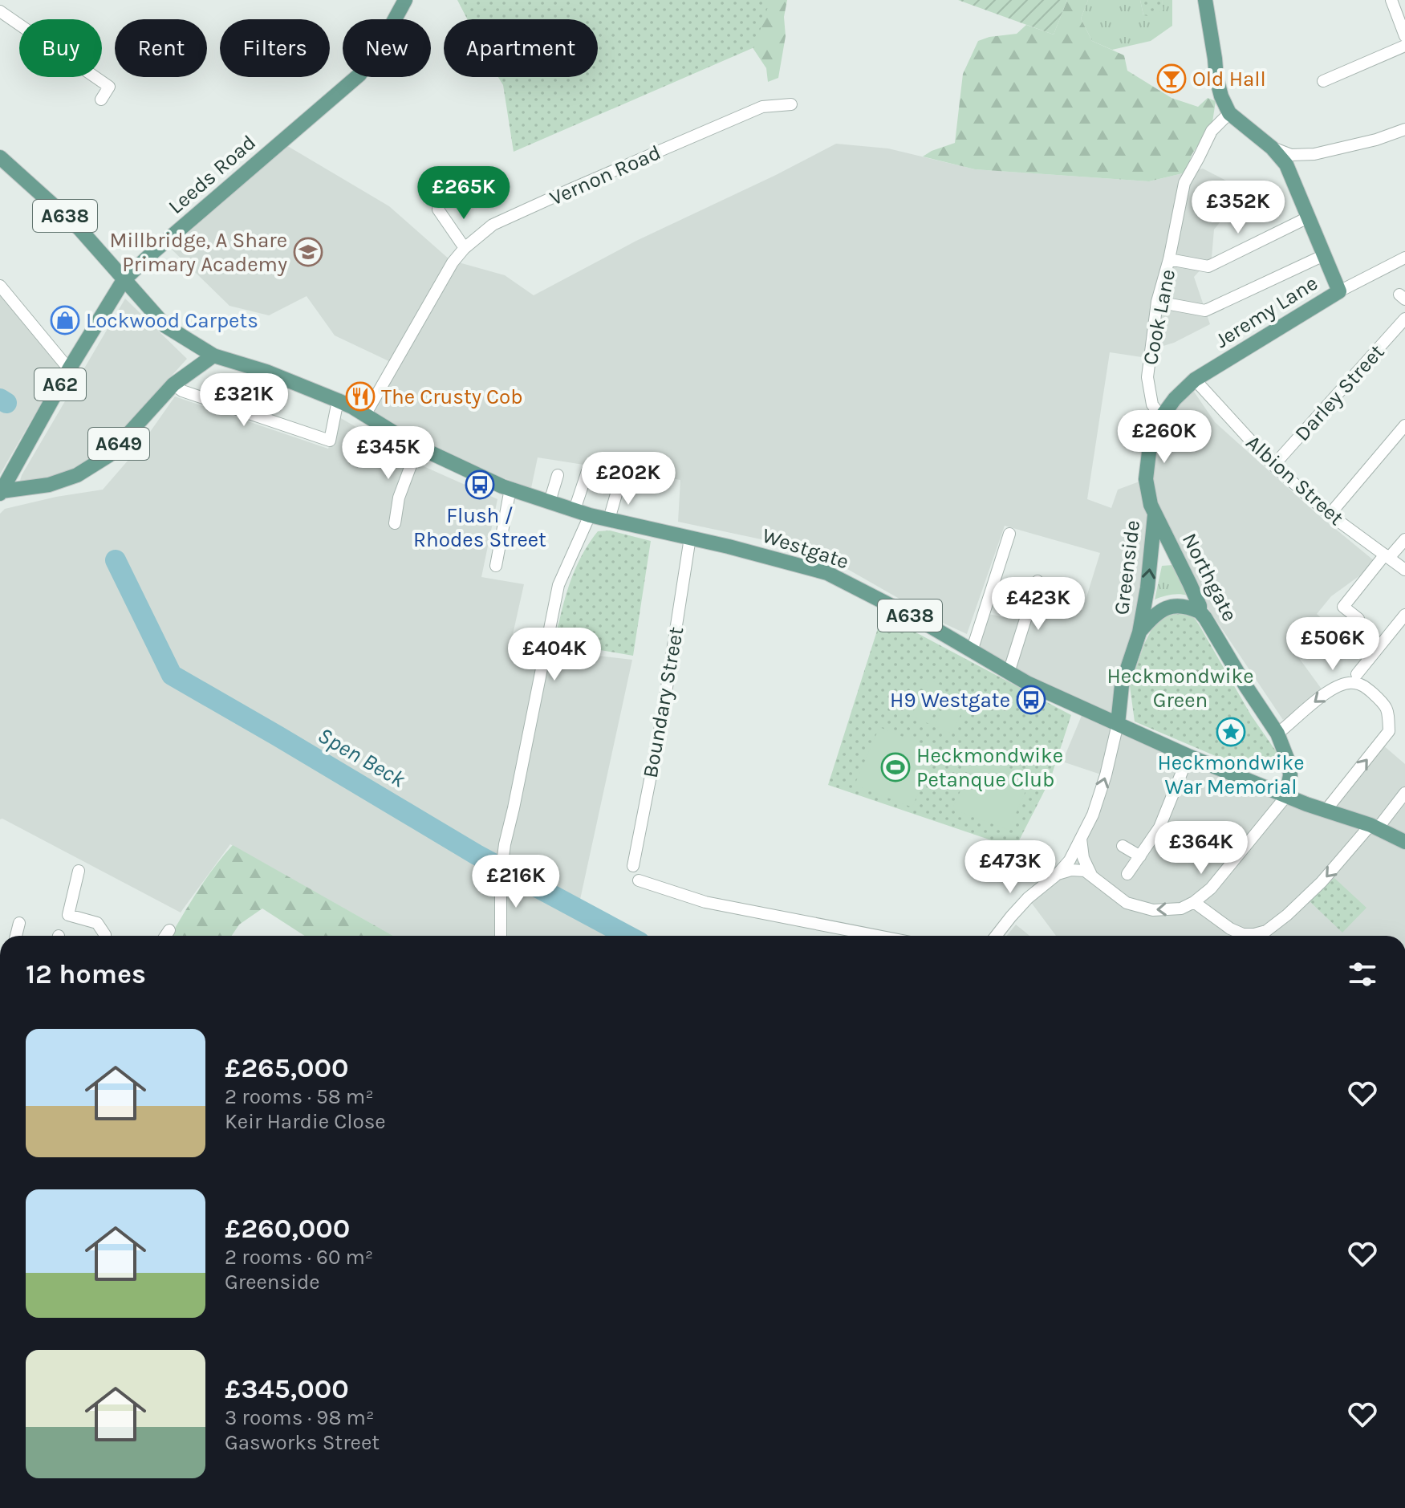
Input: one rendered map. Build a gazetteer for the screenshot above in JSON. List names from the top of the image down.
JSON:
{
  "streets": {
    "main road": [
      "Leeds Road",
      "A638",
      "Jeremy Lane",
      "A62",
      "A649",
      "Westgate",
      "Greenside",
      "Northgate"
    ],
    "street": [
      "Vernon Road",
      "Cook Lane",
      "Darley Street",
      "Albion Street",
      "Boundary Street"
    ]
  },
  "crossings": [
    ["Leeds Road", "A638"],
    ["Leeds Road", "A649"],
    ["Vernon Road", "A638"],
    ["A638", "A649"],
    ["A638", "Westgate"],
    ["A638", "Northgate"],
    ["Jeremy Lane", "Cook Lane"],
    ["Jeremy Lane", "Albion Street"],
    ["Jeremy Lane", "Greenside"],
    ["Cook Lane", "Greenside"],
    ["Darley Street", "Albion Street"],
    ["Westgate", "Greenside"],
    ["Westgate", "Northgate"],
    ["Westgate", "Boundary Street"],
    ["Greenside", "Northgate"]
  ],
  "one_way": ["Greenside"],
  "water": ["Spen Beck"],
  "parks": ["Heckmondwike Green"],
  "places": {
    "bar": ["Old Hall"],
    "school or university": ["Millbridge, A Share Primary Academy"],
    "shop": ["Lockwood Carpets"],
    "restaurant": ["The Crusty Cob"],
    "bus stop": ["Flush / Rhodes Street", "H9 Westgate"],
    "place": ["Heckmondwike War Memorial"],
    "sports": ["Heckmondwike Petanque Club"]
  },
  "page": {
    "chip": [
      "Buy",
      "Rent",
      "Filters",
      "New",
      "Apartment"
    ],
    "price": [
      "£265K",
      "£352K",
      "£321K",
      "£260K",
      "£345K",
      "£202K",
      "£423K",
      "£506K",
      "£404K",
      "£364K",
      "£473K",
      "£216K"
    ],
    "heading": "12 homes",
    "list": [
      {
        "name": "£265,000",
        "note": "2 rooms · 58 m² · Keir Hardie Close"
      },
      {
        "name": "£260,000",
        "note": "2 rooms · 60 m² · Greenside"
      },
      {
        "name": "£345,000",
        "note": "3 rooms · 98 m² · Gasworks Street"
      }
    ]
  }
}
